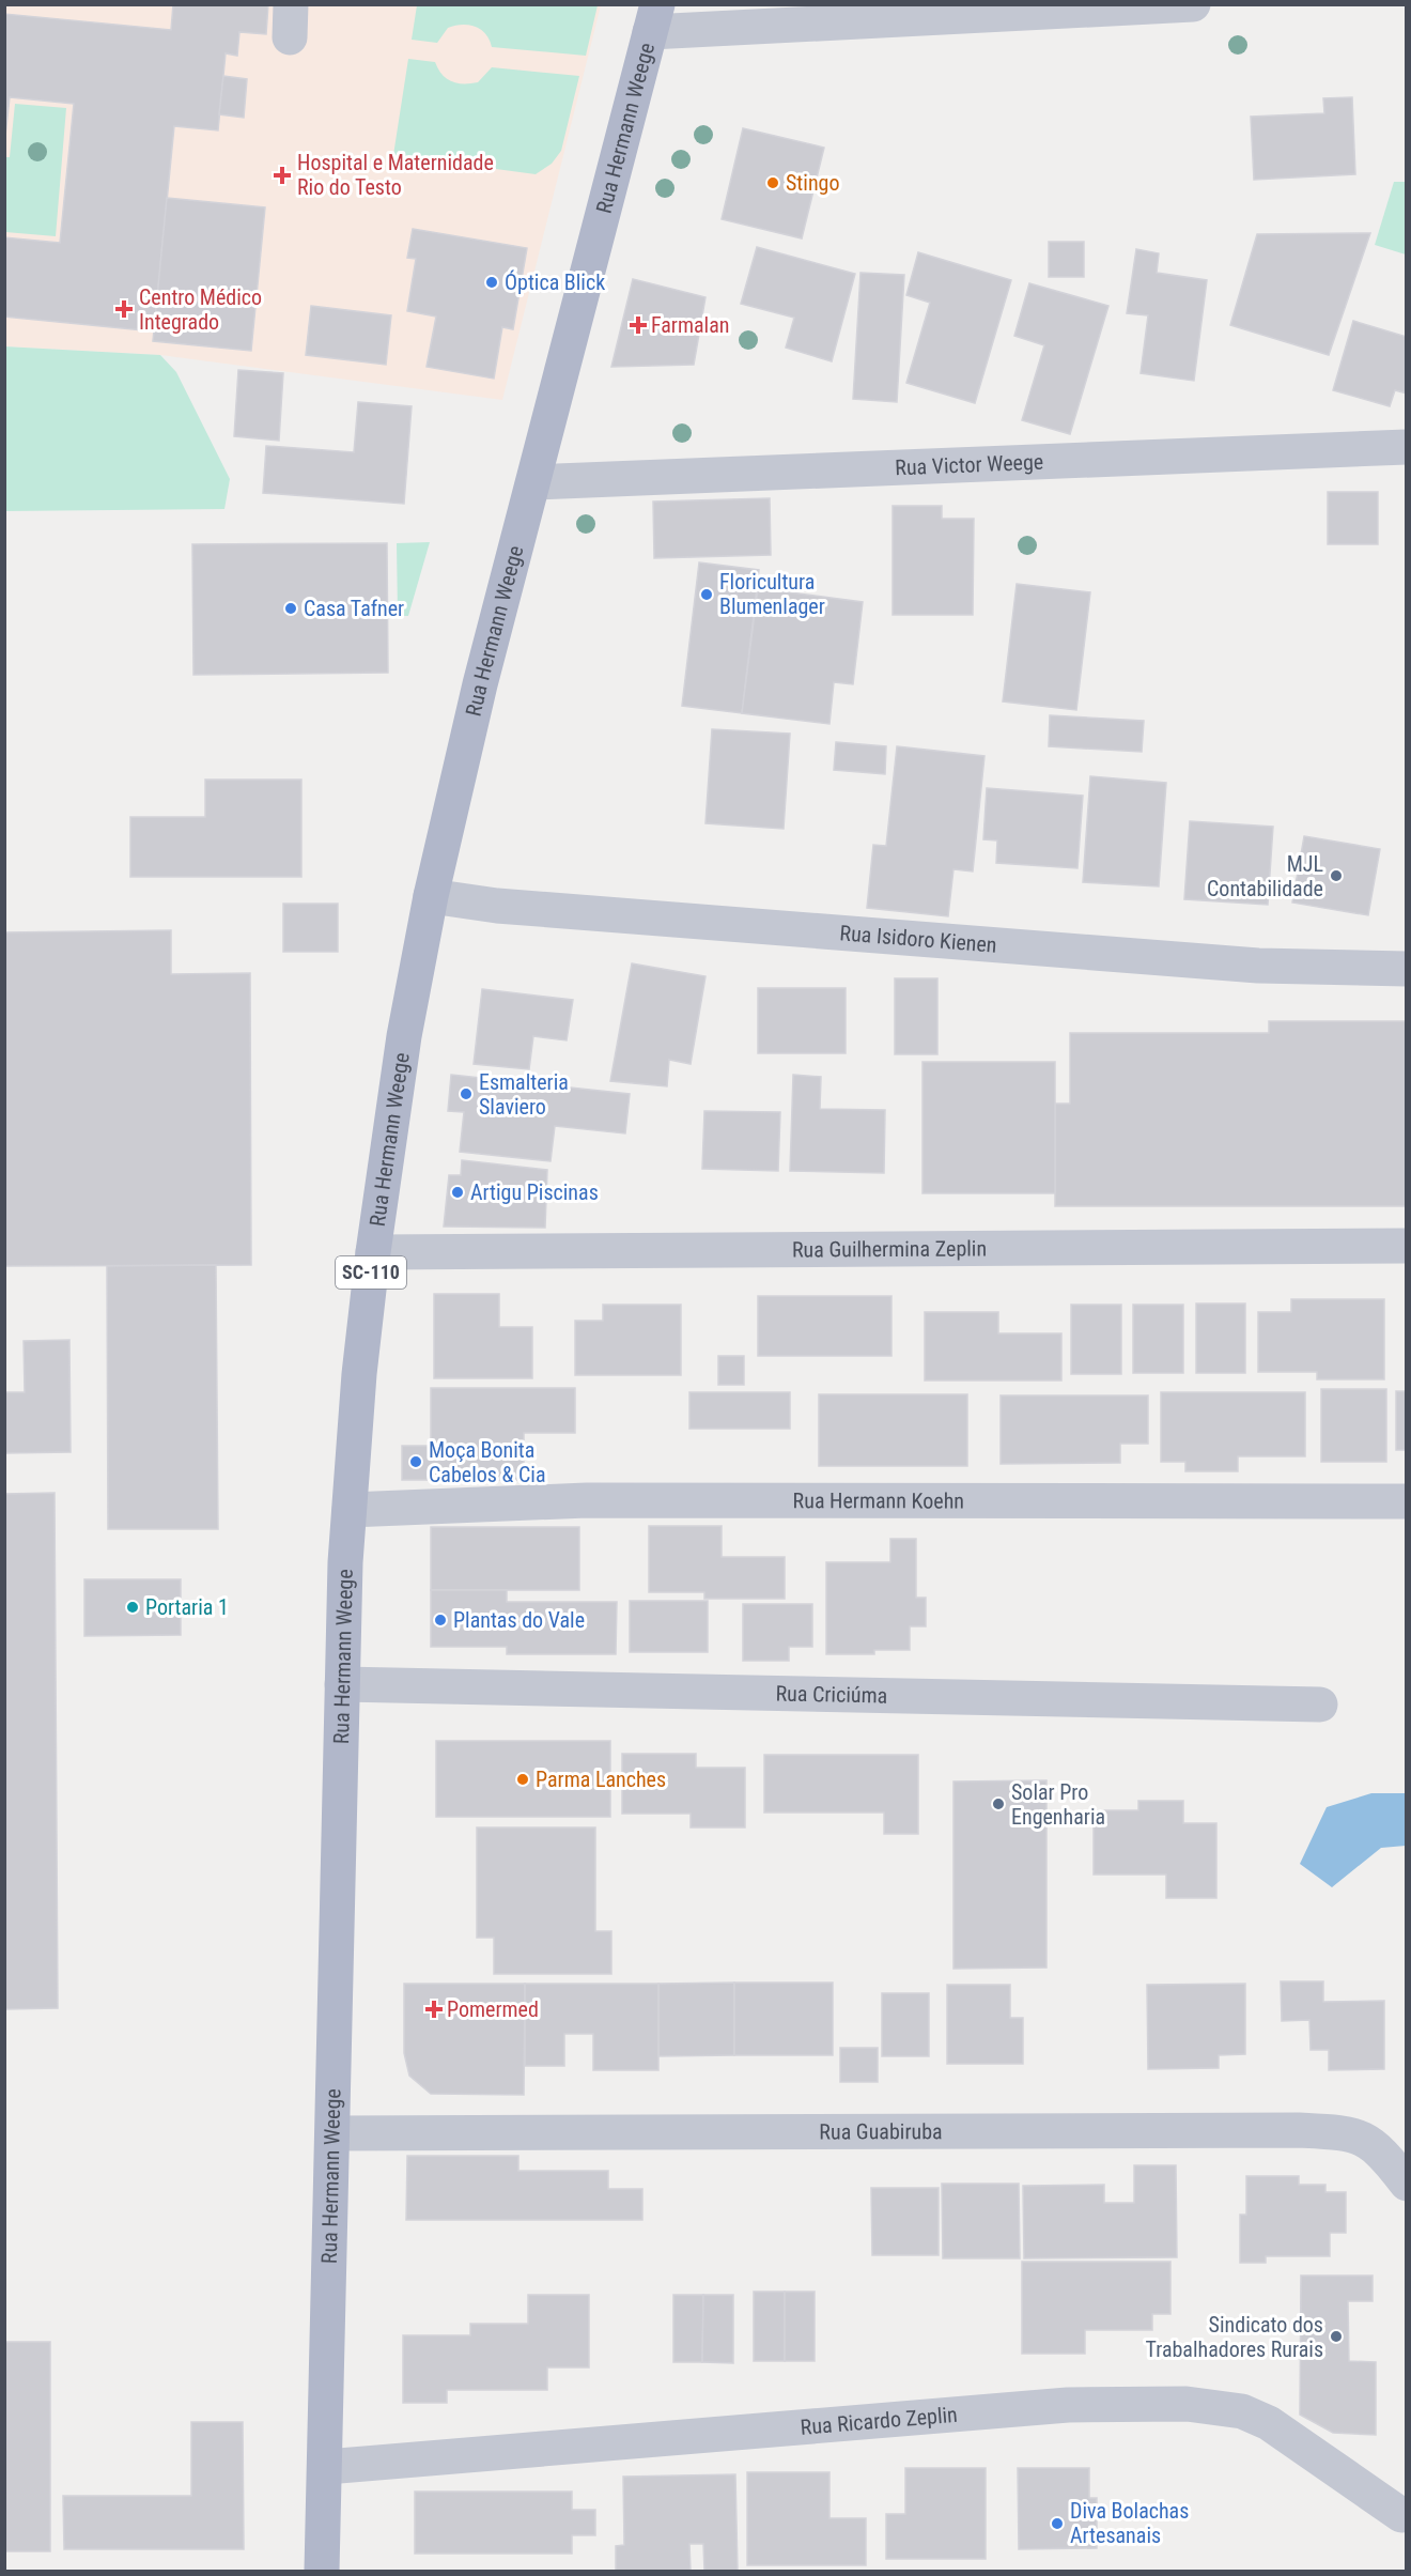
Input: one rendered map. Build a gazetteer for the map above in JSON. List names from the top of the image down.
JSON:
{
  "streets": {
    "main road": ["Rua Hermann Weege", "SC-110"],
    "street": [
      "Rua Victor Weege",
      "Rua Isidoro Kienen",
      "Rua Guilhermina Zeplin",
      "Rua Hermann Koehn",
      "Rua Criciúma",
      "Rua Guabiruba",
      "Rua Ricardo Zeplin"
    ]
  },
  "crossings": [
    ["Rua Hermann Weege", "Rua Victor Weege"],
    ["Rua Hermann Weege", "Rua Isidoro Kienen"],
    ["Rua Hermann Weege", "Rua Guilhermina Zeplin"],
    ["Rua Hermann Weege", "Rua Hermann Koehn"],
    ["Rua Hermann Weege", "Rua Criciúma"],
    ["Rua Hermann Weege", "Rua Guabiruba"],
    ["Rua Hermann Weege", "Rua Ricardo Zeplin"]
  ],
  "places": {
    "health": [
      "Hospital e Maternidade Rio do Testo",
      "Centro Médico Integrado",
      "Farmalan",
      "Pomermed"
    ],
    "other": [
      "Stingo",
      "Óptica Blick",
      "Floricultura Blumenlager",
      "Casa Tafner",
      "MJL Contabilidade",
      "Esmalteria Slaviero",
      "Artigu Piscinas",
      "Moça Bonita Cabelos & Cia",
      "Portaria 1",
      "Plantas do Vale",
      "Parma Lanches",
      "Solar Pro Engenharia",
      "Sindicato dos Trabalhadores Rurais",
      "Diva Bolachas Artesanais"
    ]
  }
}
